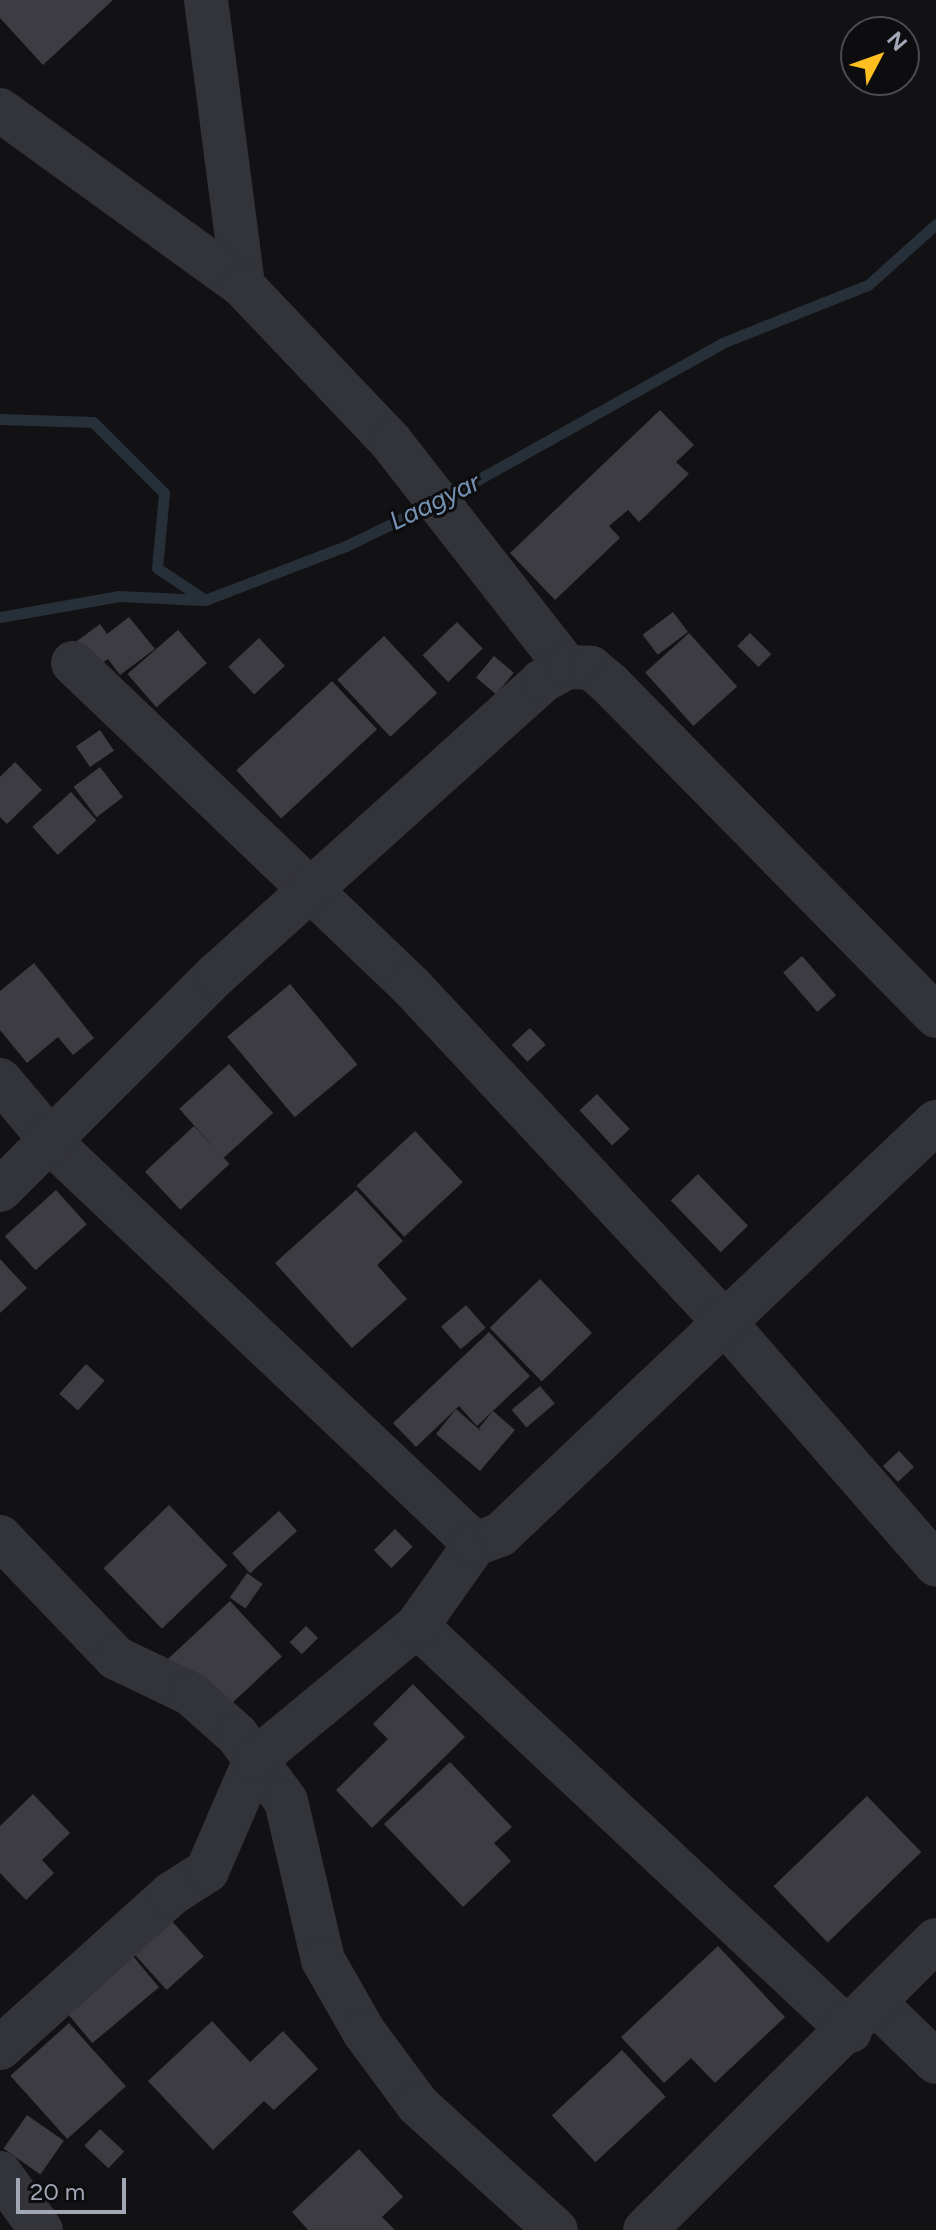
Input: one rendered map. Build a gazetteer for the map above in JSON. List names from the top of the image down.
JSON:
{
  "water": ["Laagyar"],
  "scale_bar": "20 m",
  "north": "top right"
}
